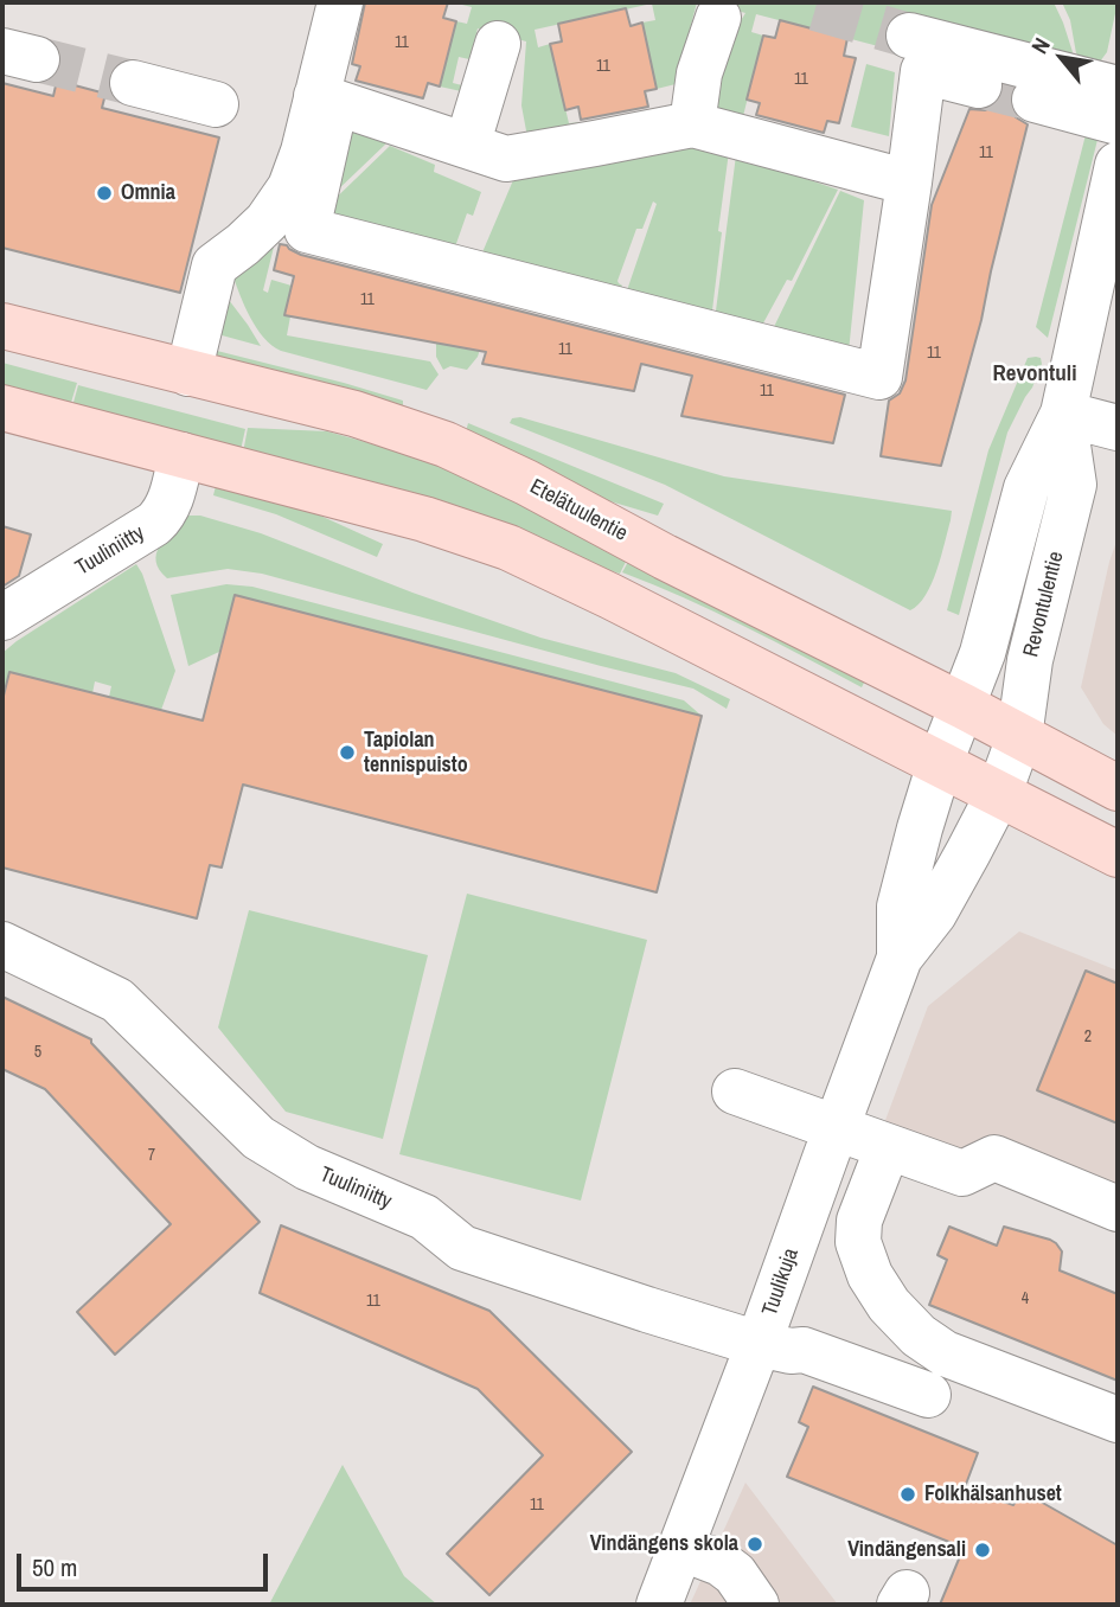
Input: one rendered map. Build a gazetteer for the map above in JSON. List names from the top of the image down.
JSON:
{
  "streets": {
    "main road": ["Etelätuulentie"],
    "street": ["Tuuliniitty", "Revontulentie", "Tuulikuja"]
  },
  "crossings": [
    ["Etelätuulentie", "Revontulentie"],
    ["Tuuliniitty", "Tuulikuja"],
    ["Revontulentie", "Tuulikuja"]
  ],
  "districts": ["Revontuli"],
  "places": [
    "Omnia",
    "Tapiolan tennispuisto",
    "Folkhälsanhuset",
    "Vindängens skola",
    "Vindängensali"
  ],
  "house_numbers": [
    "11",
    "11",
    "11",
    "11",
    "11",
    "11",
    "11",
    "11",
    "2",
    "5",
    "7",
    "4",
    "11",
    "11"
  ],
  "scale_bar": "50 m",
  "north": "top left"
}
